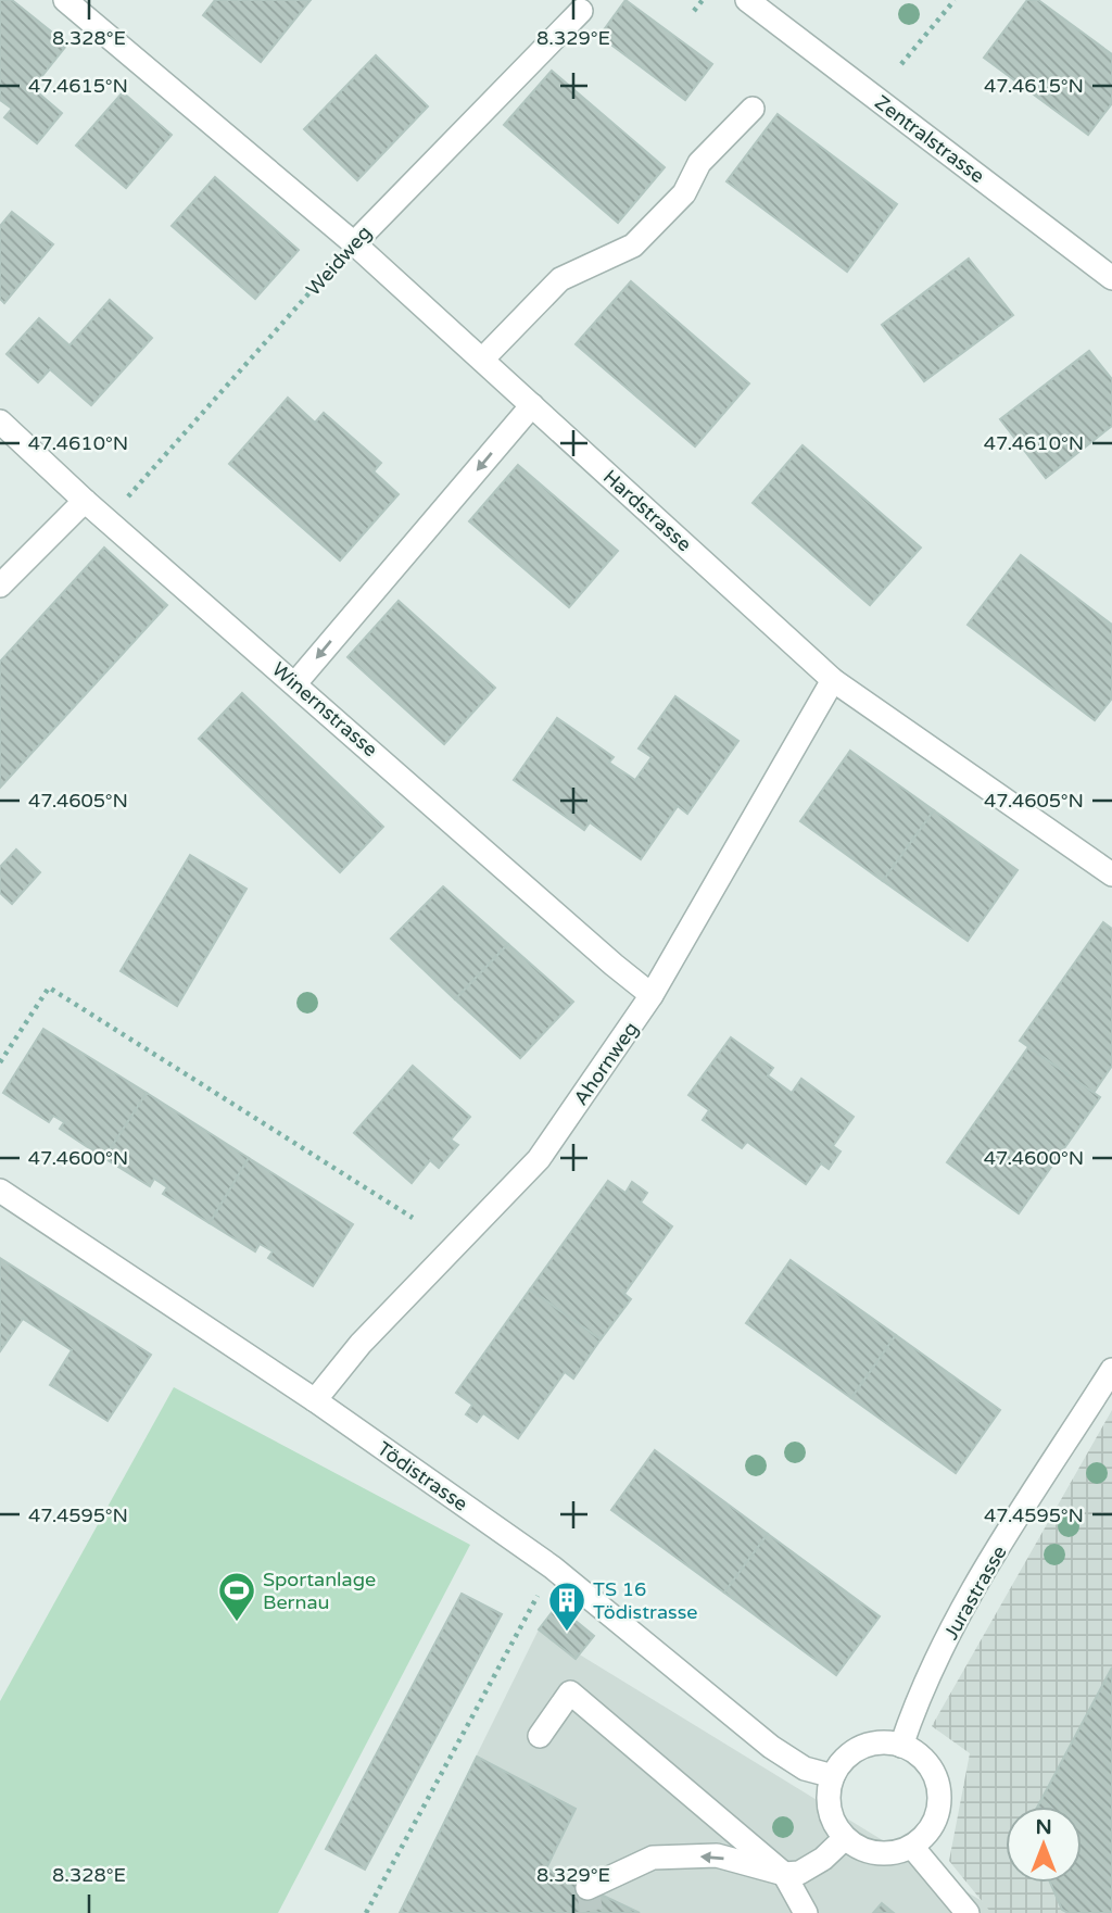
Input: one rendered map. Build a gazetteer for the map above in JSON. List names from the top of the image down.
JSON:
{
  "streets": {
    "street": [
      "Zentralstrasse",
      "Weidweg",
      "Hardstrasse",
      "Winernstrasse",
      "Ahornweg",
      "Tödistrasse",
      "Jurastrasse"
    ]
  },
  "crossings": [
    ["Weidweg", "Hardstrasse"],
    ["Weidweg", "Winernstrasse"],
    ["Hardstrasse", "Ahornweg"],
    ["Winernstrasse", "Ahornweg"],
    ["Ahornweg", "Tödistrasse"],
    ["Tödistrasse", "Jurastrasse"]
  ],
  "places": {
    "sports": ["Sportanlage Bernau"],
    "building": ["TS 16 Tödistrasse"]
  },
  "north": "top",
  "coordinates": [
    "8.328°E",
    "8.329°E",
    "47.4615°N",
    "47.4610°N",
    "47.4605°N",
    "47.4600°N",
    "47.4595°N"
  ]
}
